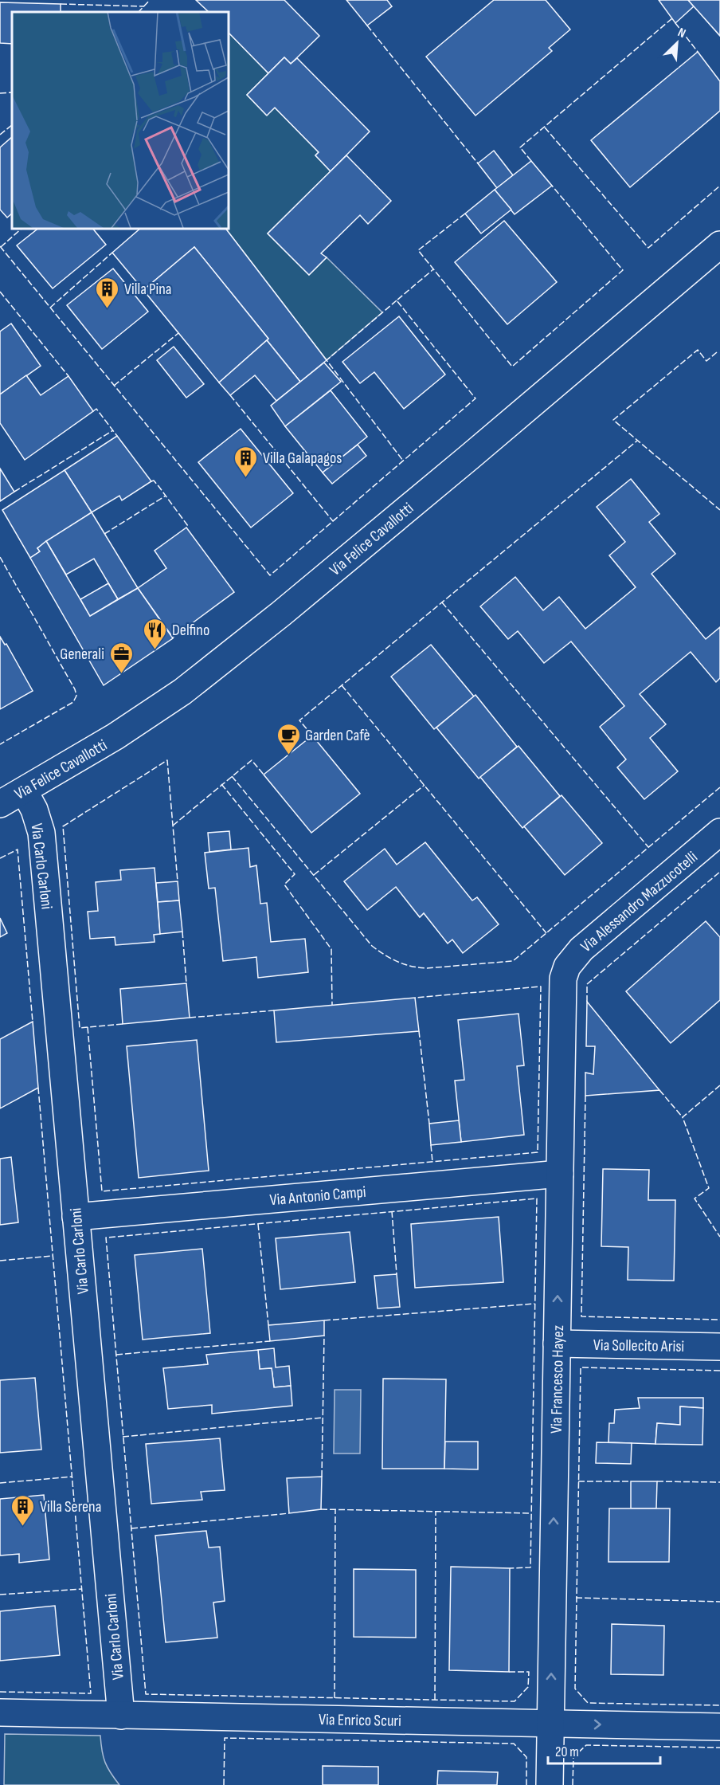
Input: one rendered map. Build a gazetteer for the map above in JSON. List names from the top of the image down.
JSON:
{
  "streets": {
    "street": [
      "Via Felice Cavallotti",
      "Via Carlo Carloni",
      "Via Alessandro Mazzucotelli",
      "Via Antonio Campi",
      "Via Sollecito Arisi",
      "Via Francesco Hayez",
      "Via Enrico Scuri"
    ]
  },
  "crossings": [
    ["Via Felice Cavallotti", "Via Carlo Carloni"],
    ["Via Carlo Carloni", "Via Antonio Campi"],
    ["Via Carlo Carloni", "Via Enrico Scuri"],
    ["Via Alessandro Mazzucotelli", "Via Francesco Hayez"],
    ["Via Antonio Campi", "Via Francesco Hayez"],
    ["Via Sollecito Arisi", "Via Francesco Hayez"],
    ["Via Francesco Hayez", "Via Enrico Scuri"]
  ],
  "one_way": ["Via Francesco Hayez"],
  "places": {
    "building": ["Villa Pina", "Villa Galapagos", "Villa Serena"],
    "restaurant": ["Delfino"],
    "office": ["Generali"],
    "cafe": ["Garden Cafè"]
  },
  "scale_bar": "20 m",
  "north": "top right"
}
